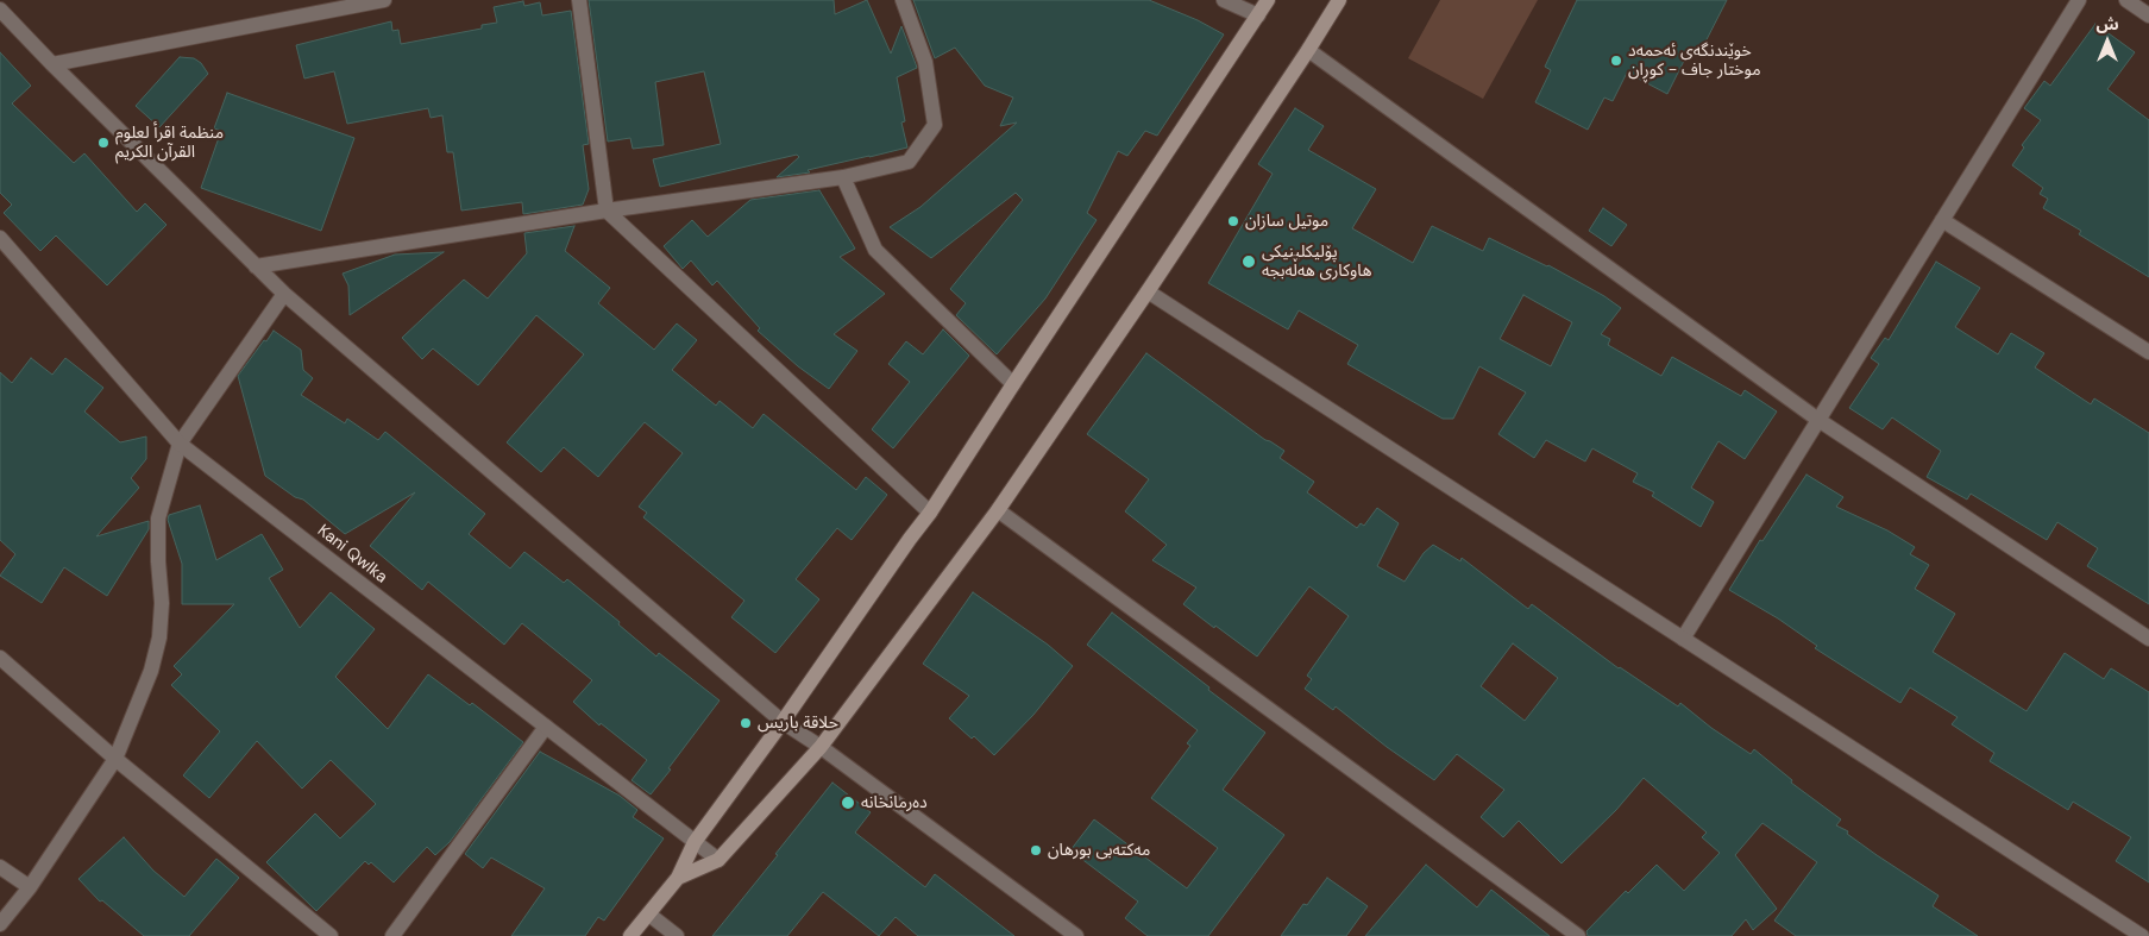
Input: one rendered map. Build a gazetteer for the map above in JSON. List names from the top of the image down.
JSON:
{
  "streets": {
    "street": ["Kani Qwlka"]
  },
  "places": [
    "خوێندنگەی ئەحمەد موختار جاف - کوڕان",
    "منظمة اقرأ لعلوم القرآن الكريم",
    "موتيل سازان",
    "پۆلیکلینیکی هاوکاری هەڵەبجە",
    "حلاقة باریس",
    "دەرمانخانە",
    "مەکتەبی بورهان"
  ],
  "north": "top"
}
